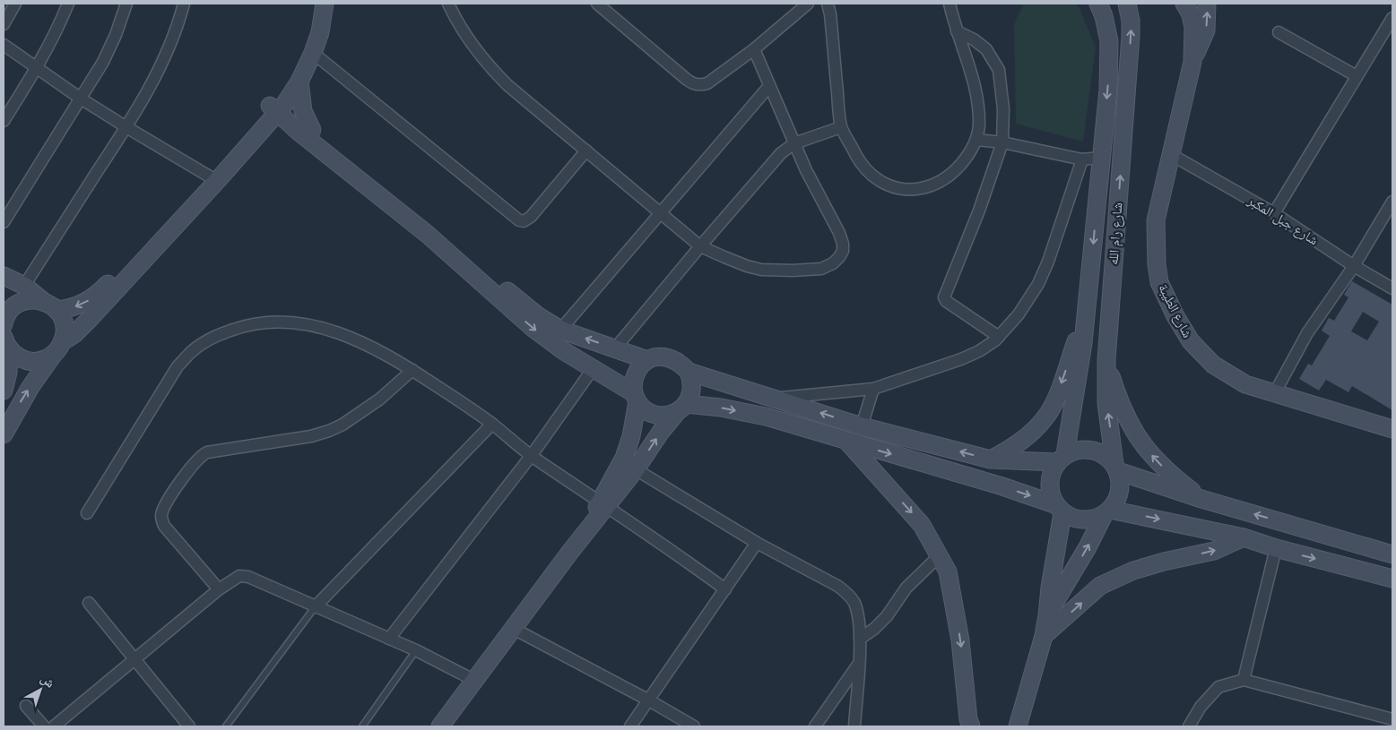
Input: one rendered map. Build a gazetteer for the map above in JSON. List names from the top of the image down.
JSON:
{
  "streets": {
    "street": ["شارع جبل المكبر", "شارع رام الله", "شارع الطيبة"]
  },
  "crossings": [
    ["شارع جبل المكبر", "شارع الطيبة"]
  ],
  "north": "top right"
}
